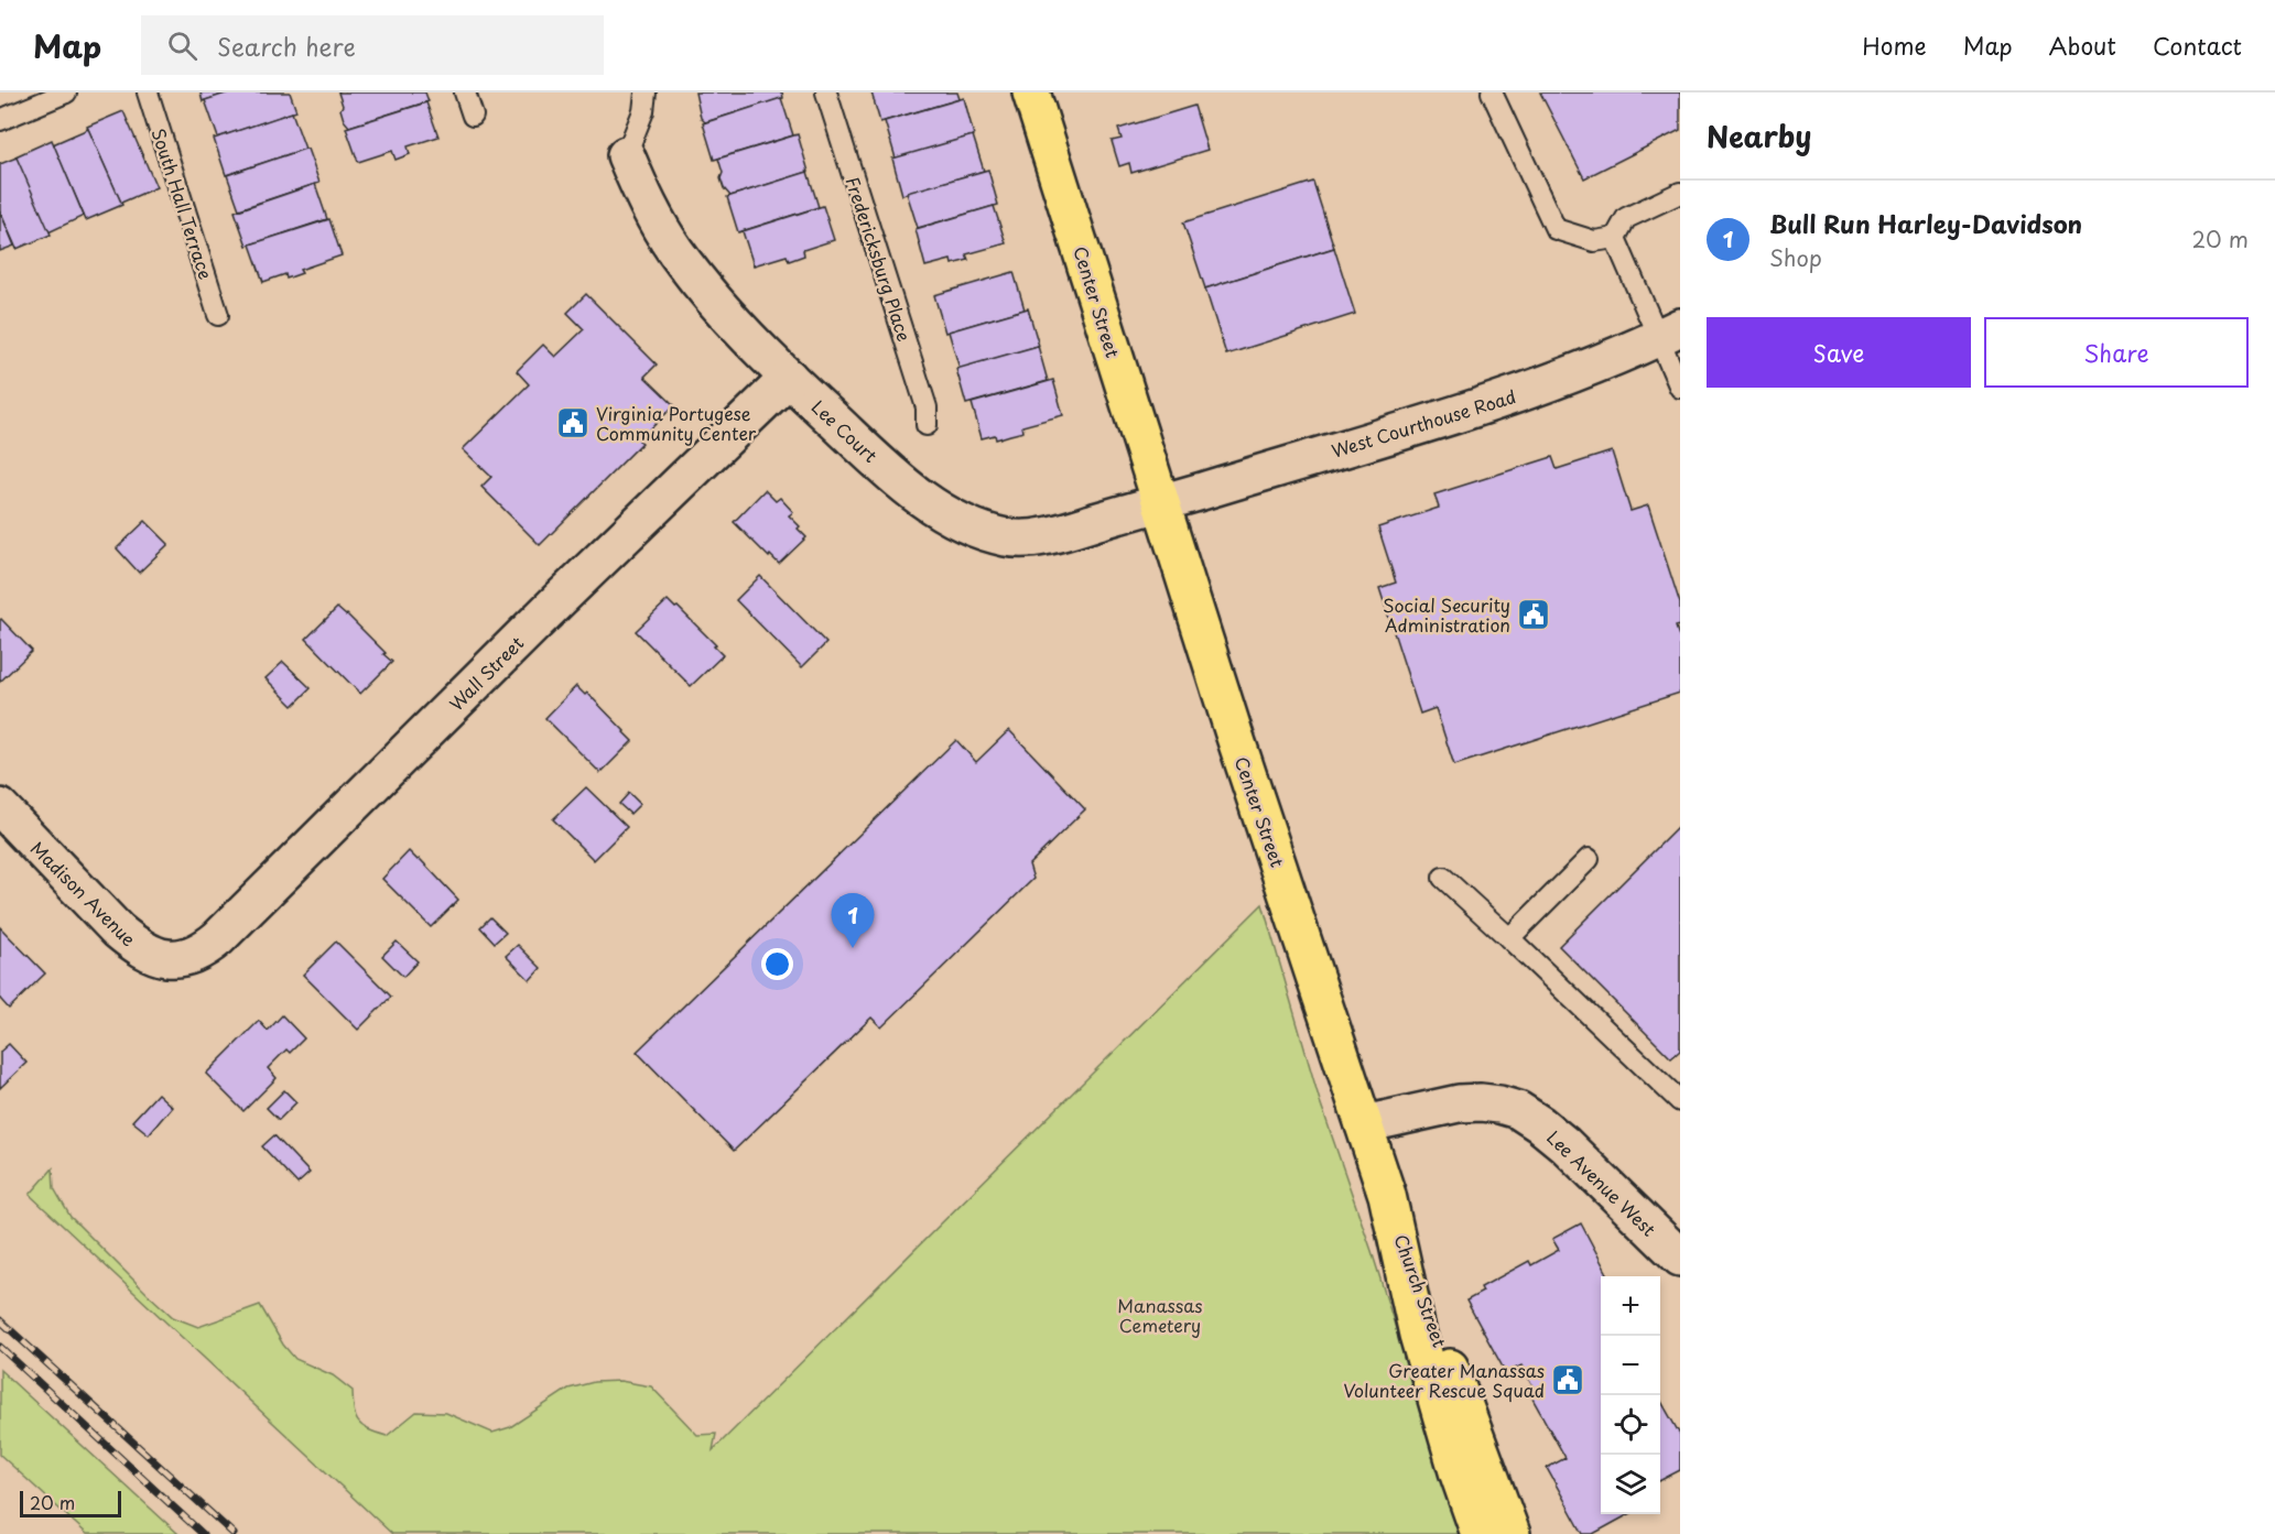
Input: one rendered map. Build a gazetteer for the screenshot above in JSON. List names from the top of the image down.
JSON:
{
  "streets": {
    "highway": ["Center Street", "Church Street"],
    "street": [
      "West Courthouse Road",
      "Lee Court",
      "Wall Street",
      "Madison Avenue",
      "Lee Avenue West"
    ],
    "lane": ["South Hall Terrace", "Fredericksburg Place"]
  },
  "crossings": [
    ["Center Street", "West Courthouse Road"],
    ["Center Street", "Lee Court"],
    ["Center Street", "Lee Avenue West"],
    ["Center Street", "Church Street"],
    ["West Courthouse Road", "Lee Court"],
    ["Lee Court", "Wall Street"],
    ["Wall Street", "Madison Avenue"]
  ],
  "parks": ["Manassas Cemetery"],
  "places": {
    "public building": ["Virginia Portugese Community Center", "Social Security Administration", "Greater Manassas Volunteer Rescue Squad"]
  },
  "scale_bar": "20 m",
  "page": {
    "header": "Map",
    "search": "Search here",
    "nav": [
      "Home",
      "Map",
      "About",
      "Contact"
    ],
    "heading": "Nearby",
    "list": [
      {
        "mark": "1",
        "name": "Bull Run Harley-Davidson",
        "note": "Shop",
        "value": "20 m"
      }
    ],
    "buttons": ["Save", "Share"],
    "pins": "1",
    "map_buttons": ["+", "−"],
    "scale": "20 m"
  }
}
